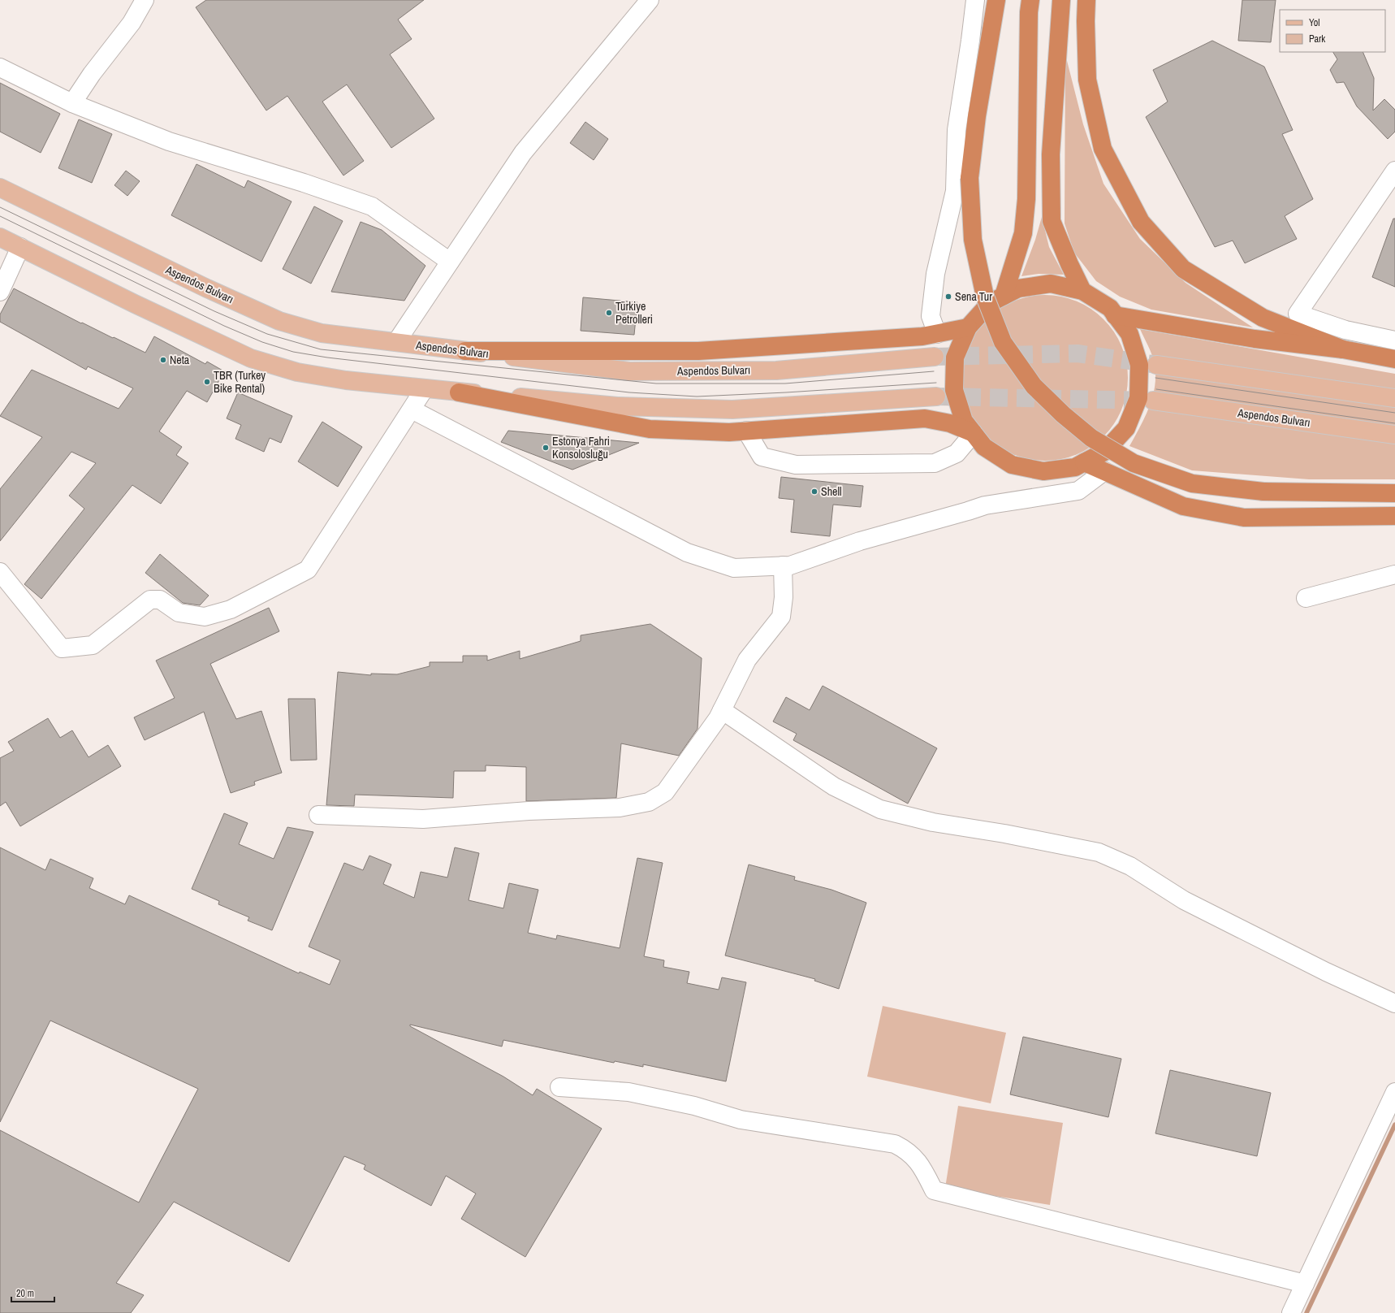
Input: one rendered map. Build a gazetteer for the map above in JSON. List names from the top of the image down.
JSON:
{
  "streets": {
    "main road": ["Aspendos Bulvarı"]
  },
  "places": [
    "Sena Tur",
    "Türkiye Petrolleri",
    "Neta",
    "TBR (Turkey Bike Rental)",
    "Estonya Fahri Konsolosluğu",
    "Shell"
  ],
  "legend": ["Yol", "Park"],
  "scale_bar": "20 m"
}
